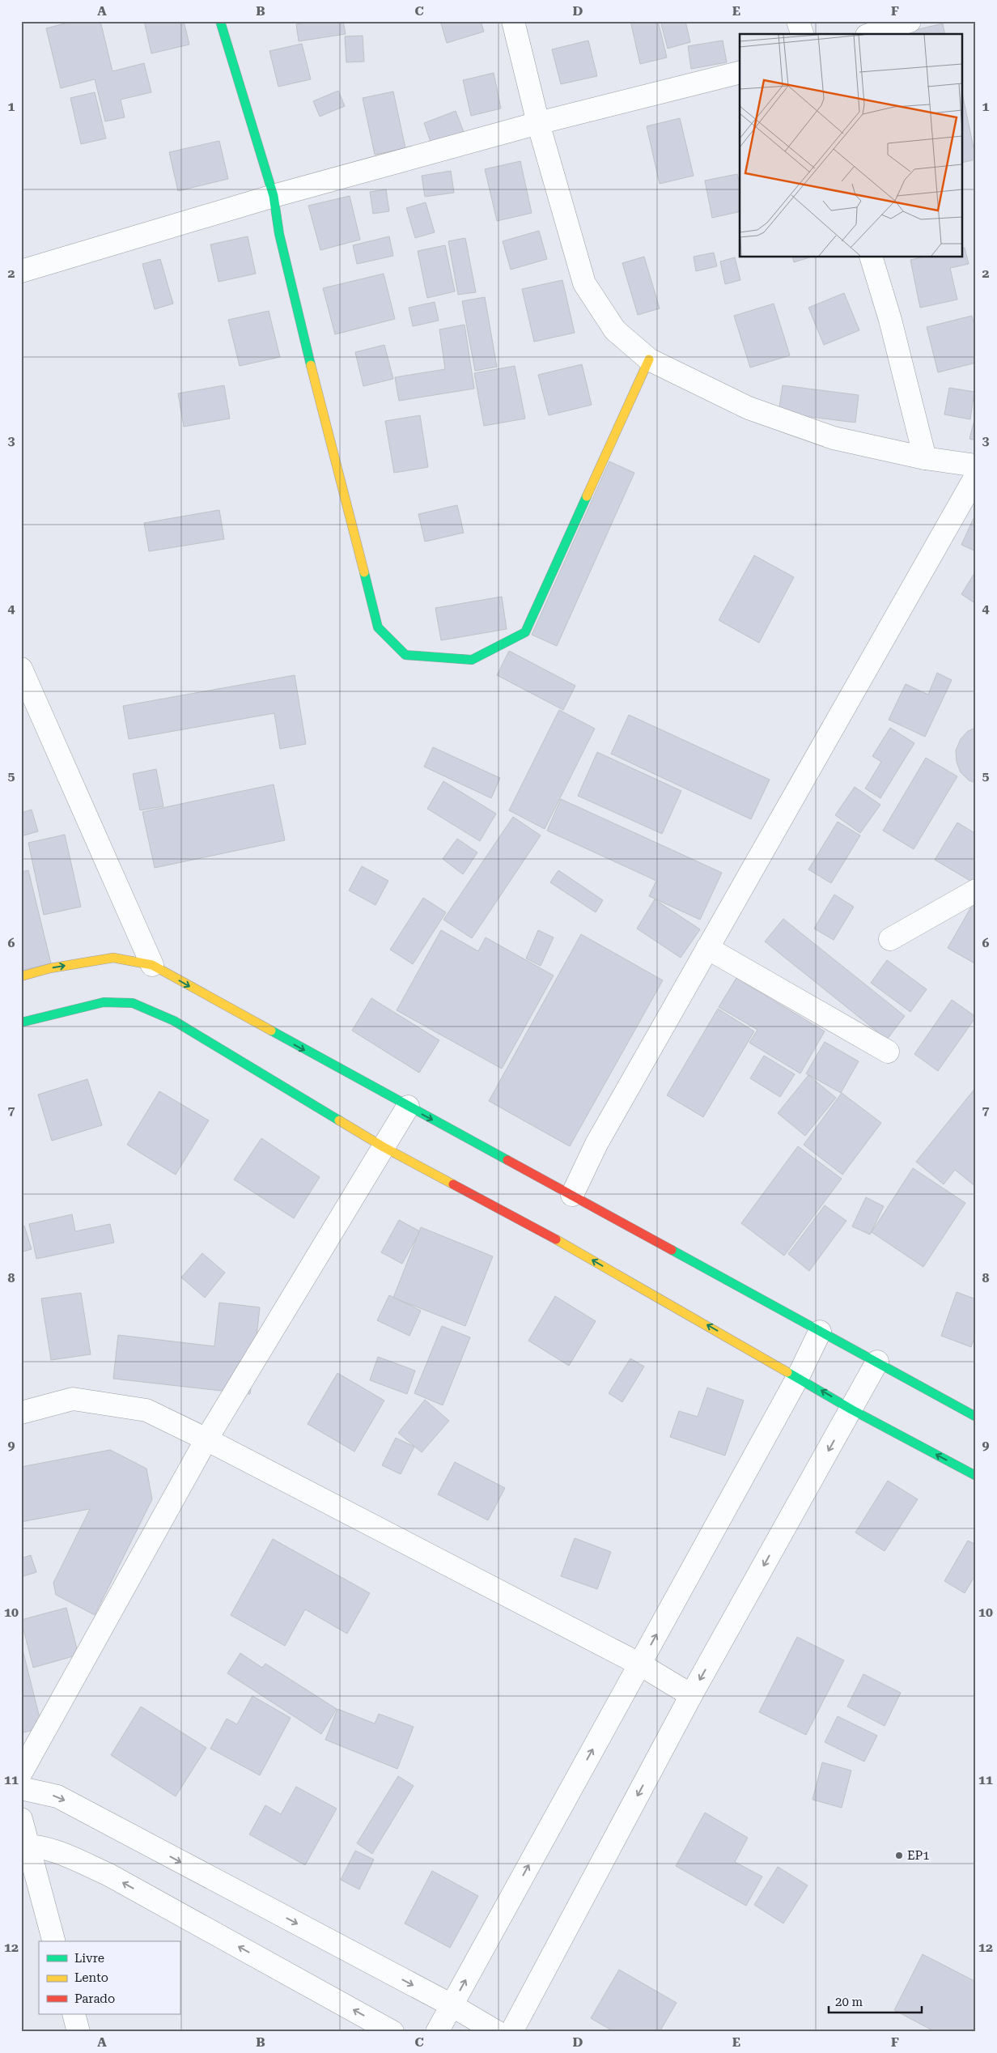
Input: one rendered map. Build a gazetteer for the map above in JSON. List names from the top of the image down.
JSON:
{
  "places": ["EP1"],
  "legend": ["Livre", "Lento", "Parado"],
  "scale_bar": "20 m",
  "grid": {
    "columns": [
      "A",
      "B",
      "C",
      "D",
      "E",
      "F"
    ],
    "rows": [
      "1",
      "2",
      "3",
      "4",
      "5",
      "6",
      "7",
      "8",
      "9",
      "10",
      "11",
      "12"
    ]
  }
}
